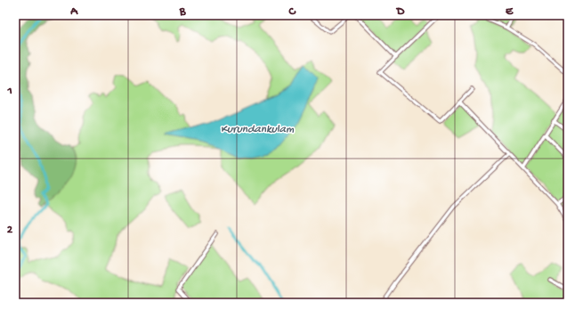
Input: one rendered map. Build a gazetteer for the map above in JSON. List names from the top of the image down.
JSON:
{
  "water": ["Kurundankulam"],
  "grid": {
    "columns": [
      "A",
      "B",
      "C",
      "D",
      "E"
    ],
    "rows": ["1", "2"]
  }
}
